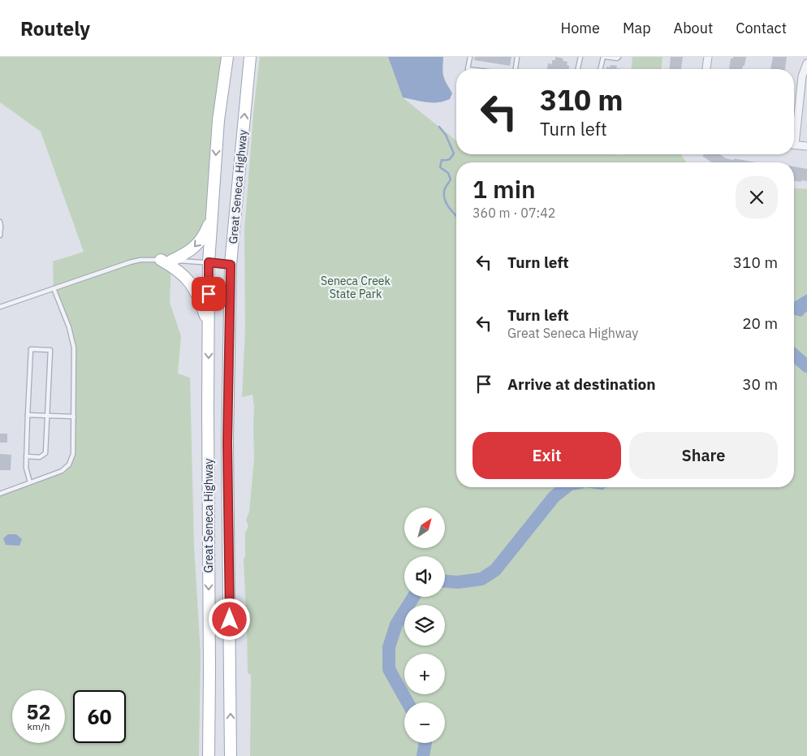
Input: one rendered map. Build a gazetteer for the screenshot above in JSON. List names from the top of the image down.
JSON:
{
  "streets": {
    "main road": ["Great Seneca Highway"]
  },
  "parks": ["Seneca Creek State Park"],
  "north": "top right",
  "page": {
    "header": "Routely",
    "nav": [
      "Home",
      "Map",
      "About",
      "Contact"
    ],
    "turn": ["310 m", "Turn left"],
    "heading": ["1 min", "360 m · 07:42"],
    "list": [
      {
        "name": "Turn left",
        "value": "310 m"
      },
      {
        "name": "Turn left",
        "note": "Great Seneca Highway",
        "value": "20 m"
      },
      {
        "name": "Arrive at destination",
        "value": "30 m"
      }
    ],
    "buttons": ["Exit", "Share"],
    "map_buttons": ["+", "−"],
    "speed": "52 km/h",
    "limit": "60"
  }
}
